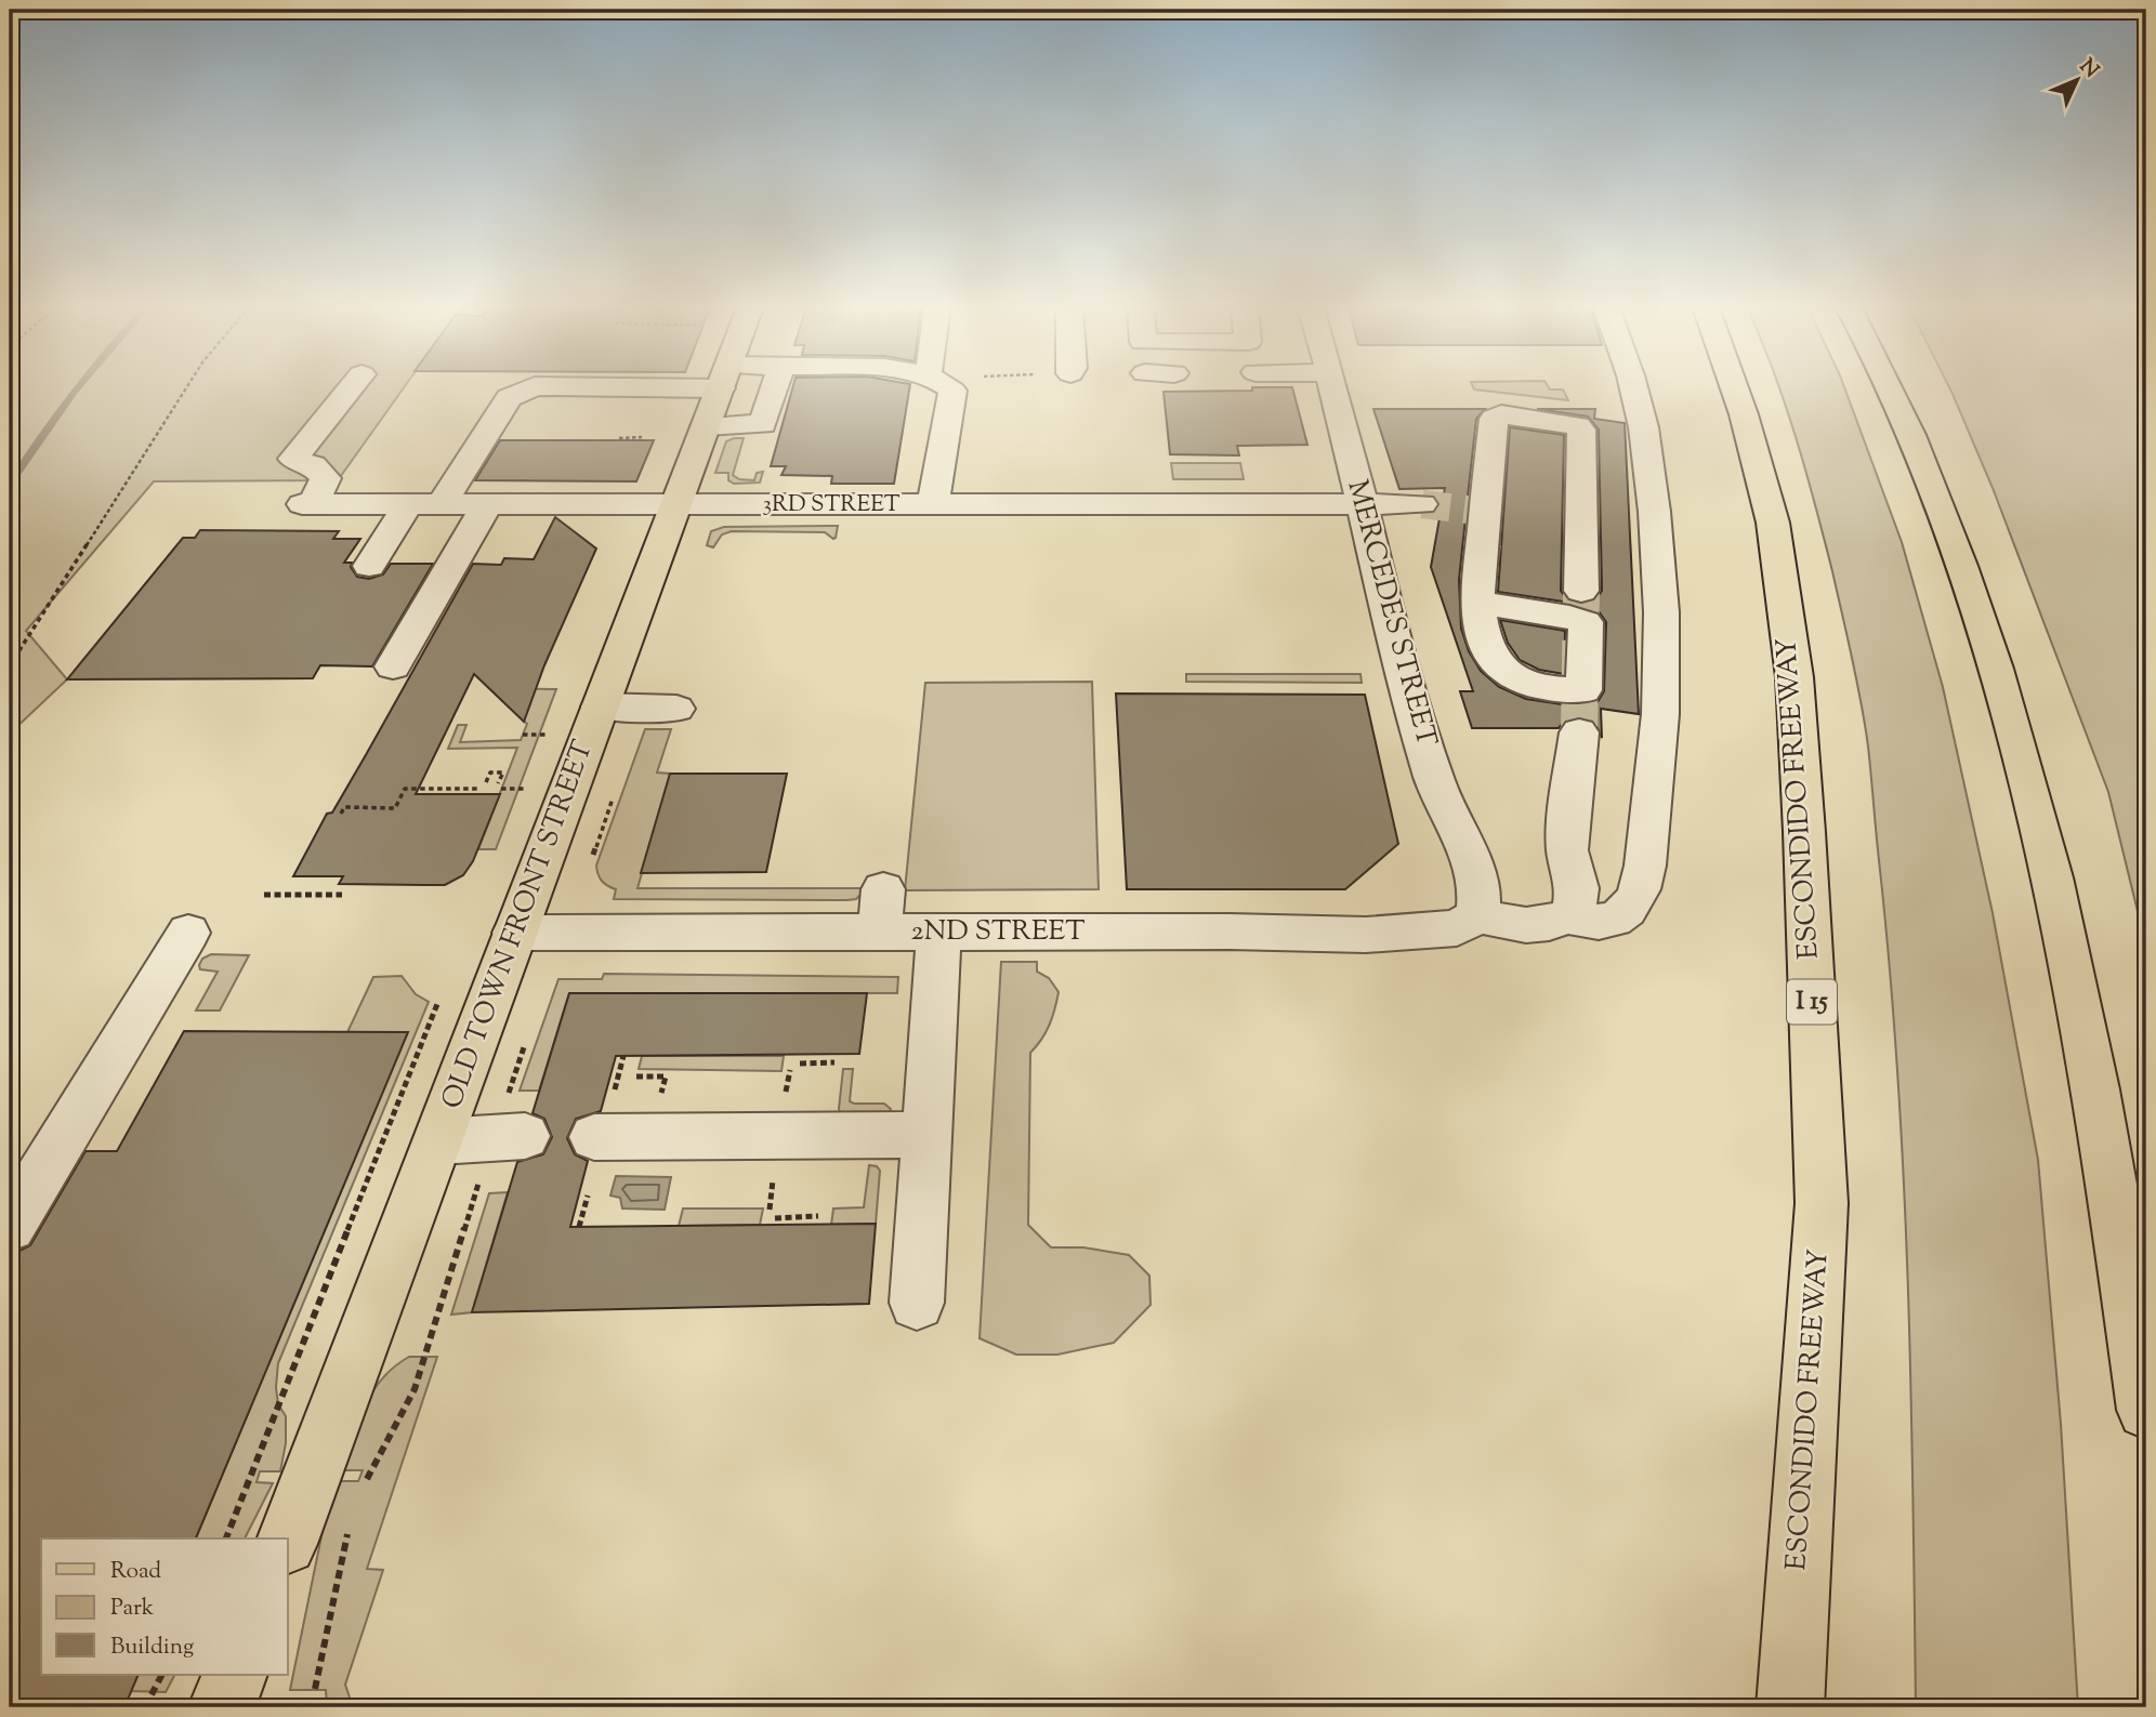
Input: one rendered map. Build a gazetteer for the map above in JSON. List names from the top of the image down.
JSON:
{
  "streets": {
    "main road": ["ESCONDIDO FREEWAY", "OLD TOWN FRONT STREET", "I 15"],
    "street": ["3RD STREET", "MERCEDES STREET", "2ND STREET"]
  },
  "crossings": [
    ["3RD STREET", "MERCEDES STREET"],
    ["3RD STREET", "OLD TOWN FRONT STREET"],
    ["MERCEDES STREET", "2ND STREET"],
    ["OLD TOWN FRONT STREET", "2ND STREET"]
  ],
  "legend": ["Road", "Park", "Building"],
  "north": "top right"
}
